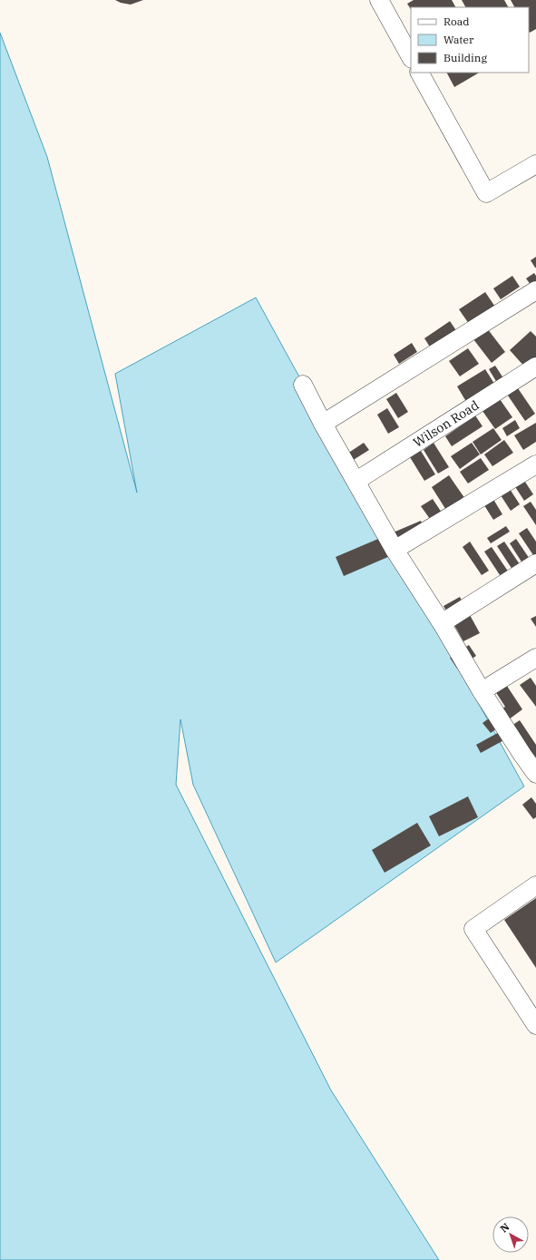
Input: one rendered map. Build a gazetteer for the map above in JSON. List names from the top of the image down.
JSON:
{
  "streets": {
    "street": ["Wilson Road"]
  },
  "legend": ["Road", "Water", "Building"],
  "north": "top left"
}
